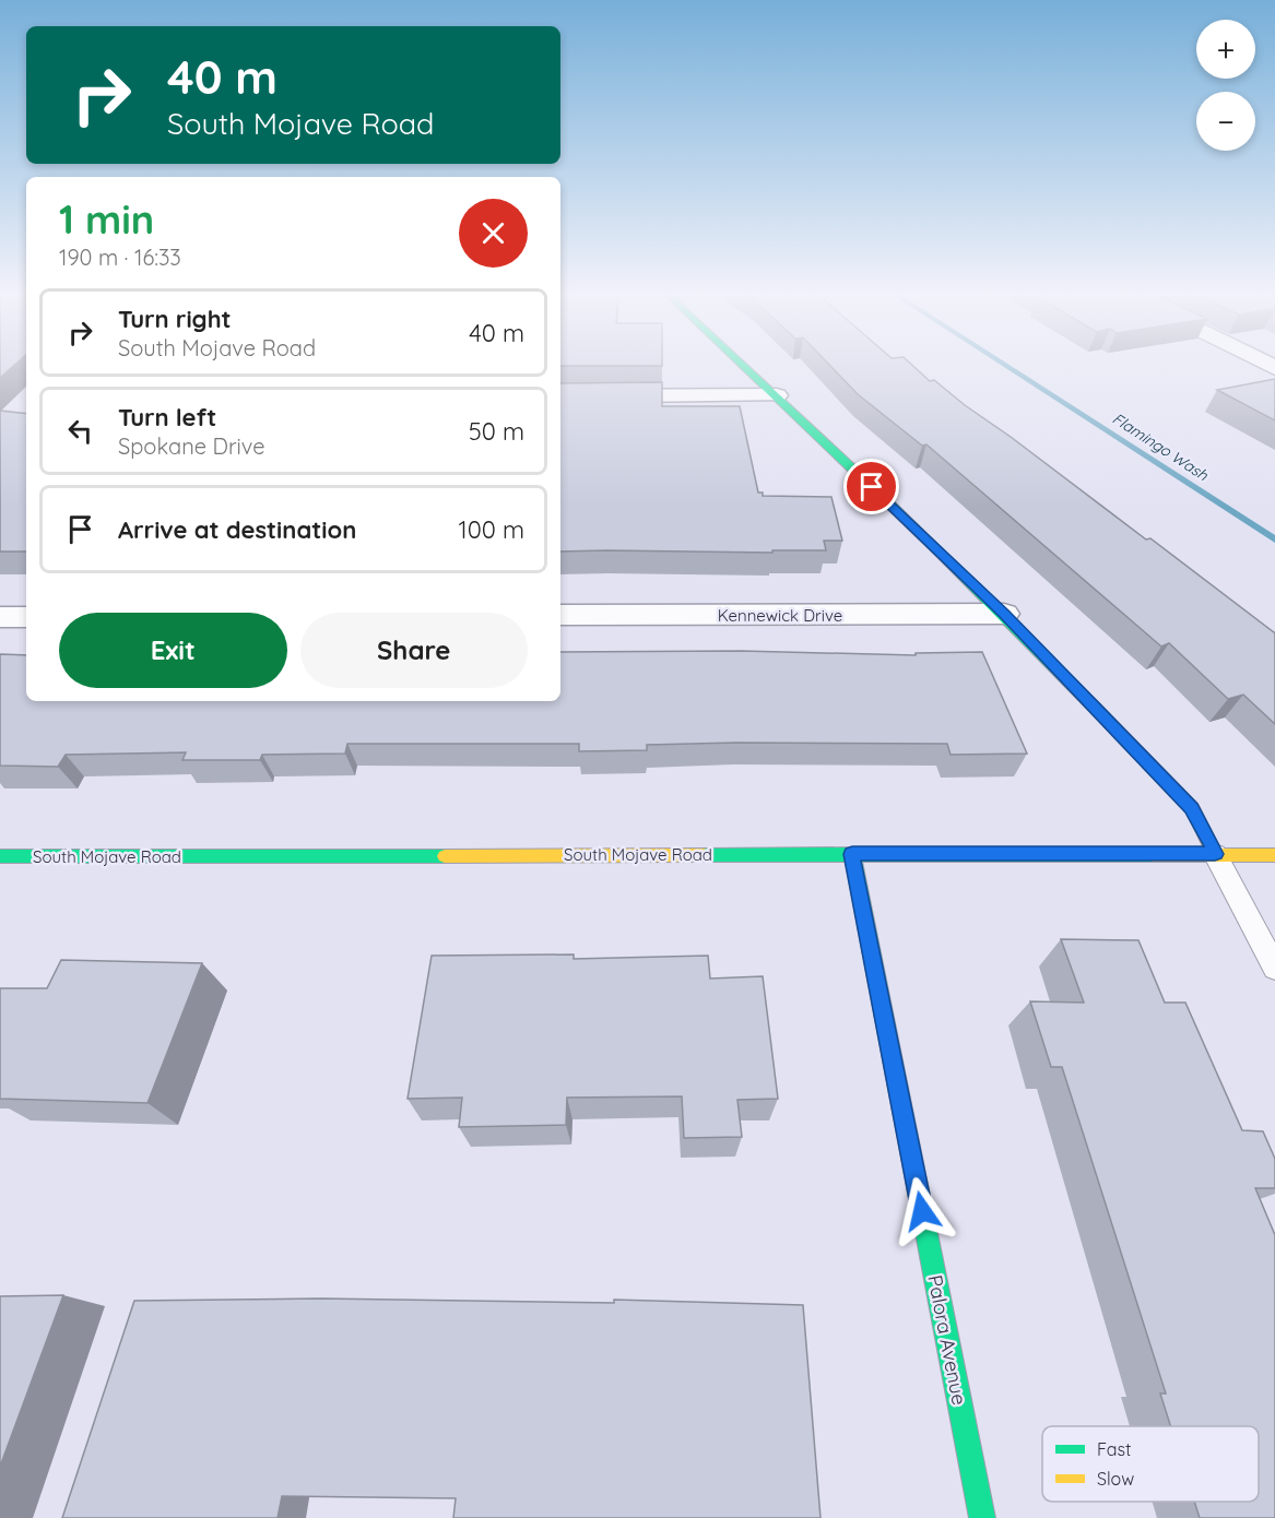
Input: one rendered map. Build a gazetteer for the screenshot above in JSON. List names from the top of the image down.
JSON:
{
  "streets": {
    "street": ["Kennewick Drive", "South Mojave Road", "Palora Avenue"]
  },
  "crossings": [
    ["South Mojave Road", "Palora Avenue"]
  ],
  "water": ["Flamingo Wash"],
  "legend": ["Fast", "Slow"],
  "page": {
    "map_buttons": ["+", "−"],
    "turn": ["40 m", "South Mojave Road"],
    "heading": ["1 min", "190 m · 16:33"],
    "list": [
      {
        "name": "Turn right",
        "note": "South Mojave Road",
        "value": "40 m"
      },
      {
        "name": "Turn left",
        "note": "Spokane Drive",
        "value": "50 m"
      },
      {
        "name": "Arrive at destination",
        "value": "100 m"
      }
    ],
    "buttons": ["Exit", "Share"]
  }
}
